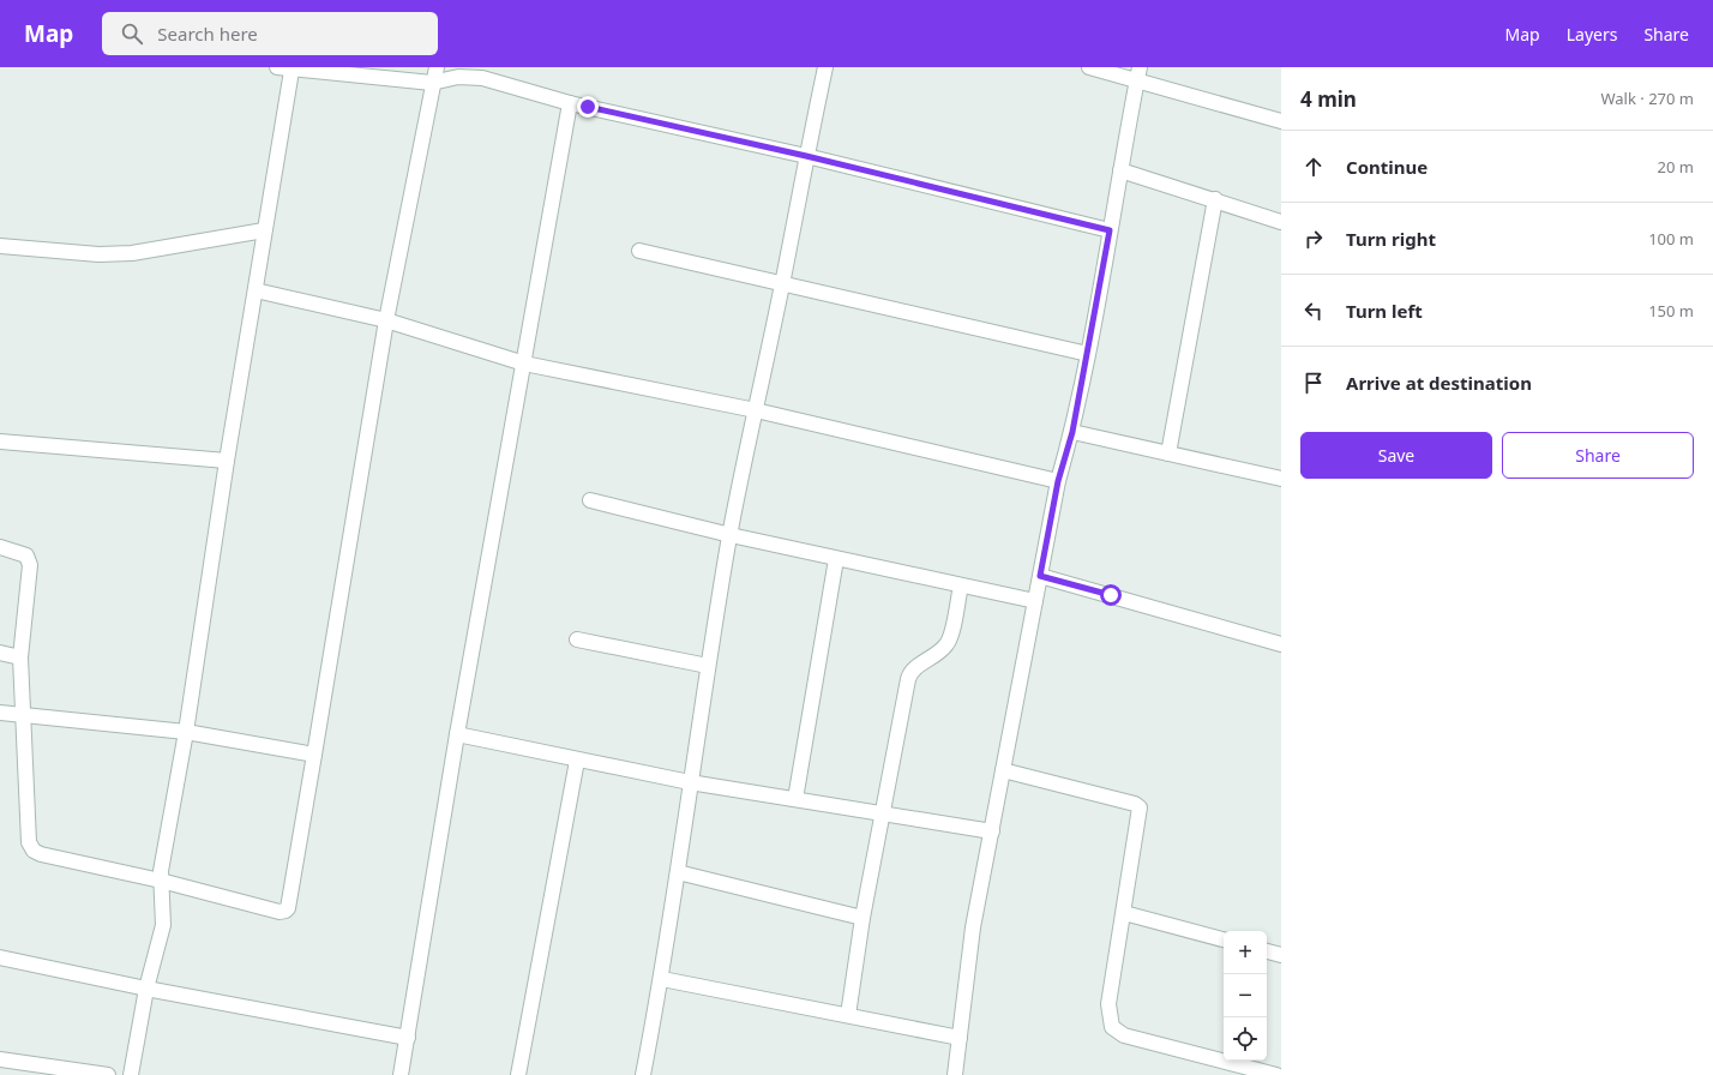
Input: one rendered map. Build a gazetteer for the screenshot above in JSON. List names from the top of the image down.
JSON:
{
  "page": {
    "header": "Map",
    "search": "Search here",
    "nav": ["Map", "Layers", "Share"],
    "heading": ["4 min", "Walk · 270 m"],
    "list": [
      ["Continue", "20 m"],
      ["Turn right", "100 m"],
      ["Turn left", "150 m"],
      "Arrive at destination"
    ],
    "buttons": ["Save", "Share"],
    "map_buttons": ["+", "−"]
  }
}
